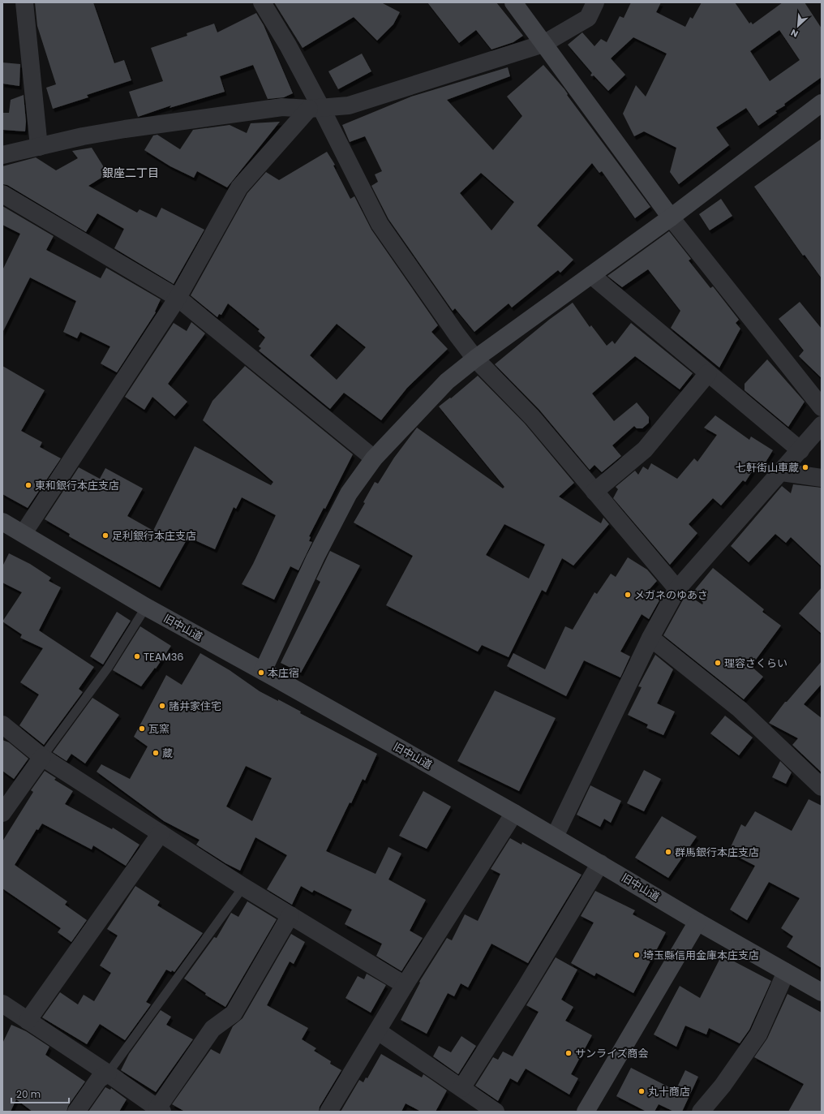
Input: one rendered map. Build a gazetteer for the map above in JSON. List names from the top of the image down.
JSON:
{
  "streets": {
    "street": ["旧中山道"]
  },
  "districts": ["銀座二丁目"],
  "places": [
    "七軒街山車蔵",
    "東和銀行本庄支店",
    "足利銀行本庄支店",
    "メガネのゆあさ",
    "TEAM36",
    "理容さくらい",
    "本庄宿",
    "諸井家住宅",
    "瓦窯",
    "蔵",
    "群馬銀行本庄支店",
    "埼玉縣信用金庫本庄支店",
    "サンライズ商会",
    "丸十商店"
  ],
  "scale_bar": "20 m",
  "north": "bottom left"
}
